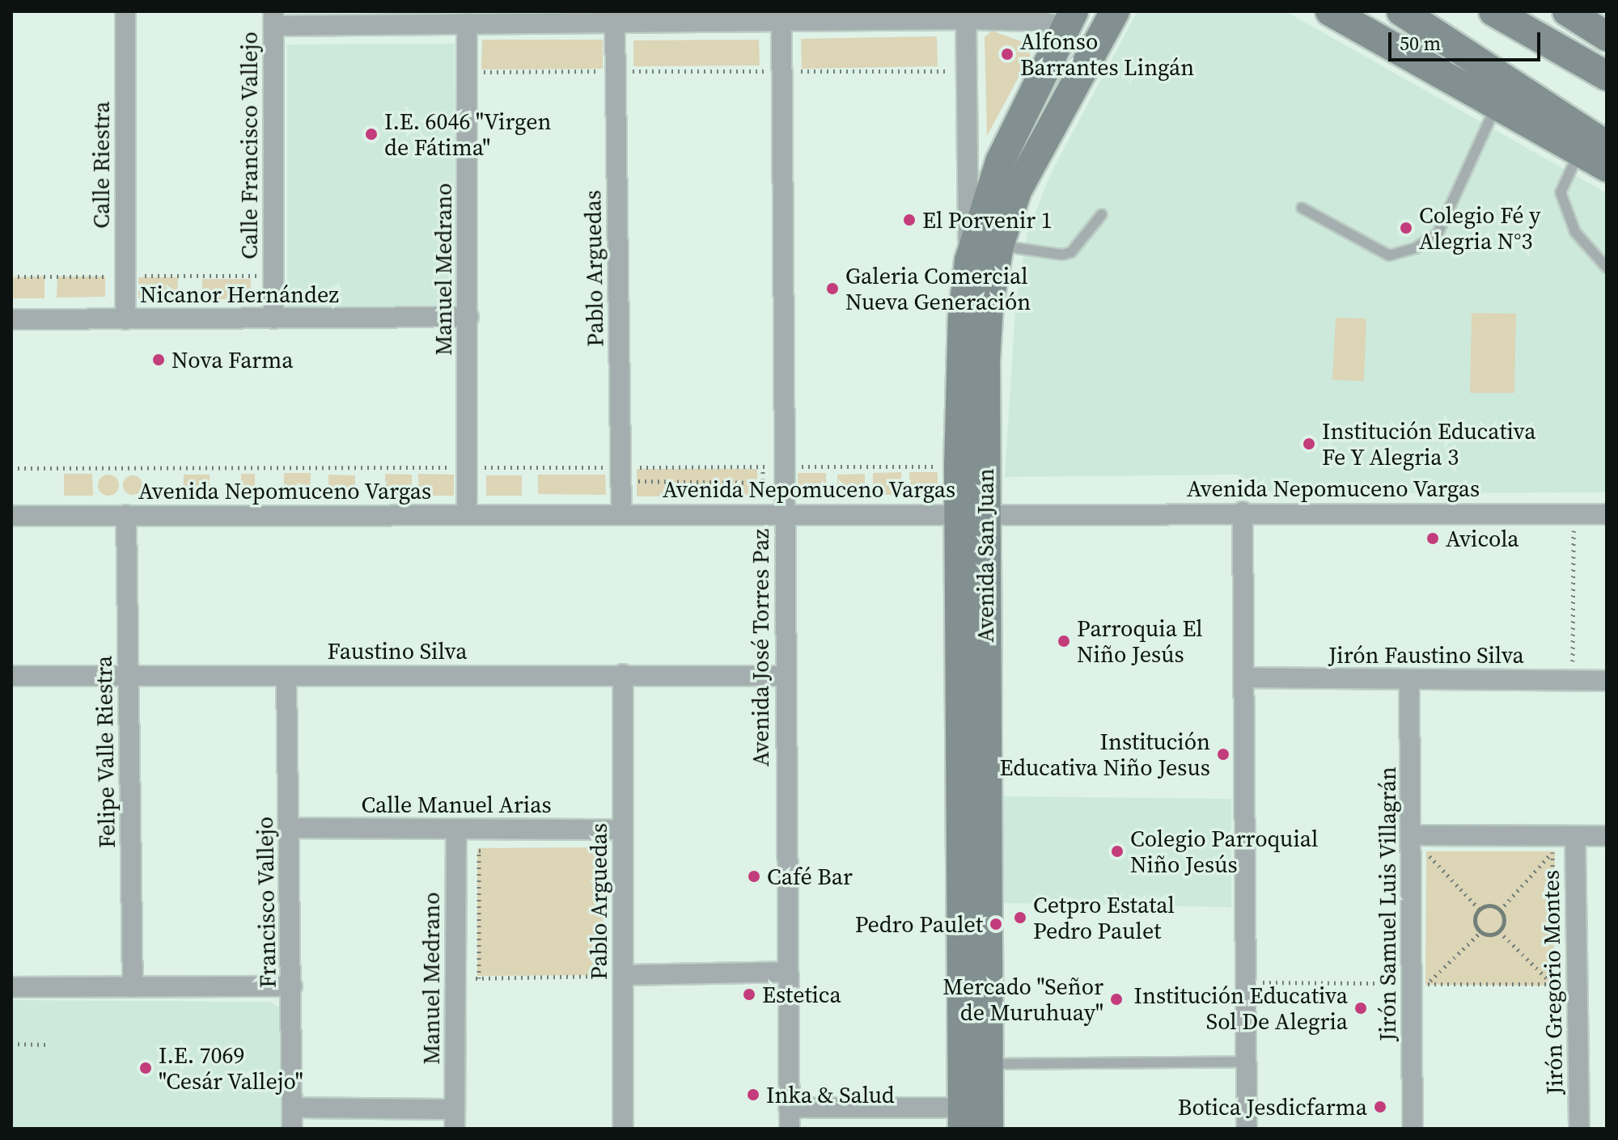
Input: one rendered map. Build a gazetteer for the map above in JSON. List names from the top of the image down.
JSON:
{
  "streets": {
    "main road": ["Avenida San Juan"],
    "street": [
      "Calle Francisco Vallejo",
      "Calle Riestra",
      "Pablo Arguedas",
      "Manuel Medrano",
      "Nicanor Hernández",
      "Avenida Nepomuceno Vargas",
      "Avenida José Torres Paz",
      "Faustino Silva",
      "Jirón Faustino Silva",
      "Felipe Valle Riestra",
      "Calle Manuel Arias",
      "Francisco Vallejo",
      "Jirón Samuel Luis Villagrán",
      "Jirón Gregorio Montes"
    ]
  },
  "crossings": [
    ["Calle Francisco Vallejo", "Nicanor Hernández"],
    ["Calle Riestra", "Nicanor Hernández"],
    ["Pablo Arguedas", "Avenida Nepomuceno Vargas"],
    ["Pablo Arguedas", "Faustino Silva"],
    ["Pablo Arguedas", "Calle Manuel Arias"],
    ["Manuel Medrano", "Nicanor Hernández"],
    ["Manuel Medrano", "Avenida Nepomuceno Vargas"],
    ["Manuel Medrano", "Calle Manuel Arias"],
    ["Avenida Nepomuceno Vargas", "Avenida San Juan"],
    ["Avenida Nepomuceno Vargas", "Avenida José Torres Paz"],
    ["Avenida Nepomuceno Vargas", "Felipe Valle Riestra"],
    ["Avenida José Torres Paz", "Faustino Silva"],
    ["Faustino Silva", "Felipe Valle Riestra"],
    ["Faustino Silva", "Francisco Vallejo"],
    ["Jirón Faustino Silva", "Jirón Samuel Luis Villagrán"],
    ["Calle Manuel Arias", "Francisco Vallejo"]
  ],
  "places": [
    "Alfonso Barrantes Lingán",
    "I.E. 6046 \"Virgen de Fátima\"",
    "El Porvenir 1",
    "Colegio Fé y Alegria N°3",
    "Galeria Comercial Nueva Generación",
    "Nova Farma",
    "Institución Educativa Fe Y Alegria 3",
    "Avicola",
    "Parroquia El Niño Jesús",
    "Institución Educativa Niño Jesus",
    "Colegio Parroquial Niño Jesús",
    "Café Bar",
    "Cetpro Estatal Pedro Paulet",
    "Pedro Paulet",
    "Estetica",
    "Mercado \"Señor de Muruhuay\"",
    "Institución Educativa Sol De Alegria",
    "I.E. 7069 \"Cesár Vallejo\"",
    "Inka & Salud",
    "Botica Jesdicfarma"
  ],
  "scale_bar": "50 m"
}
